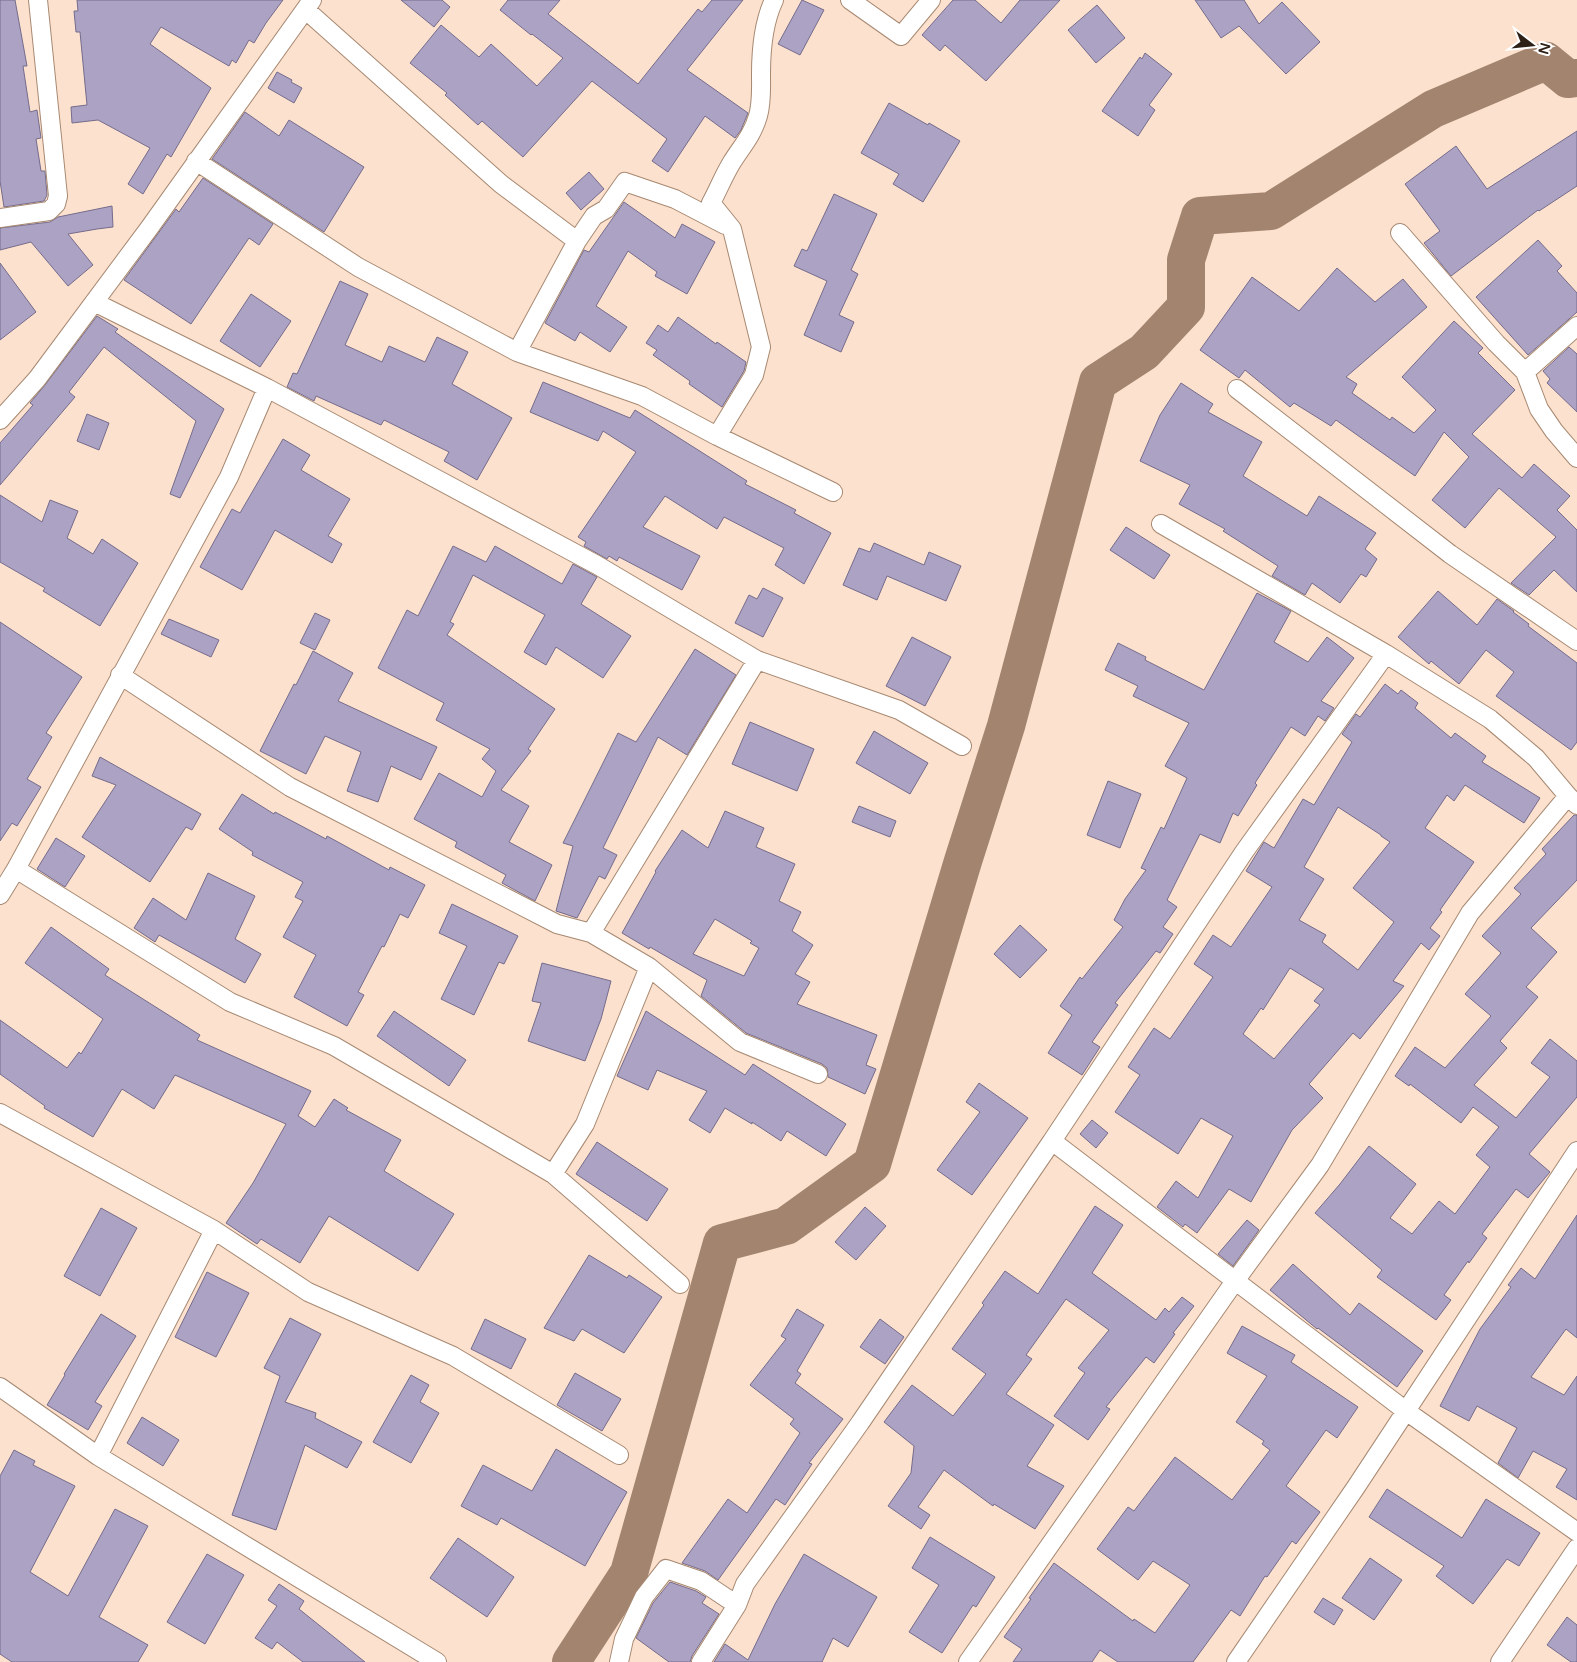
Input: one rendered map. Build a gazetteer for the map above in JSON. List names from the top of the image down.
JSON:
{
  "north": "right"
}
